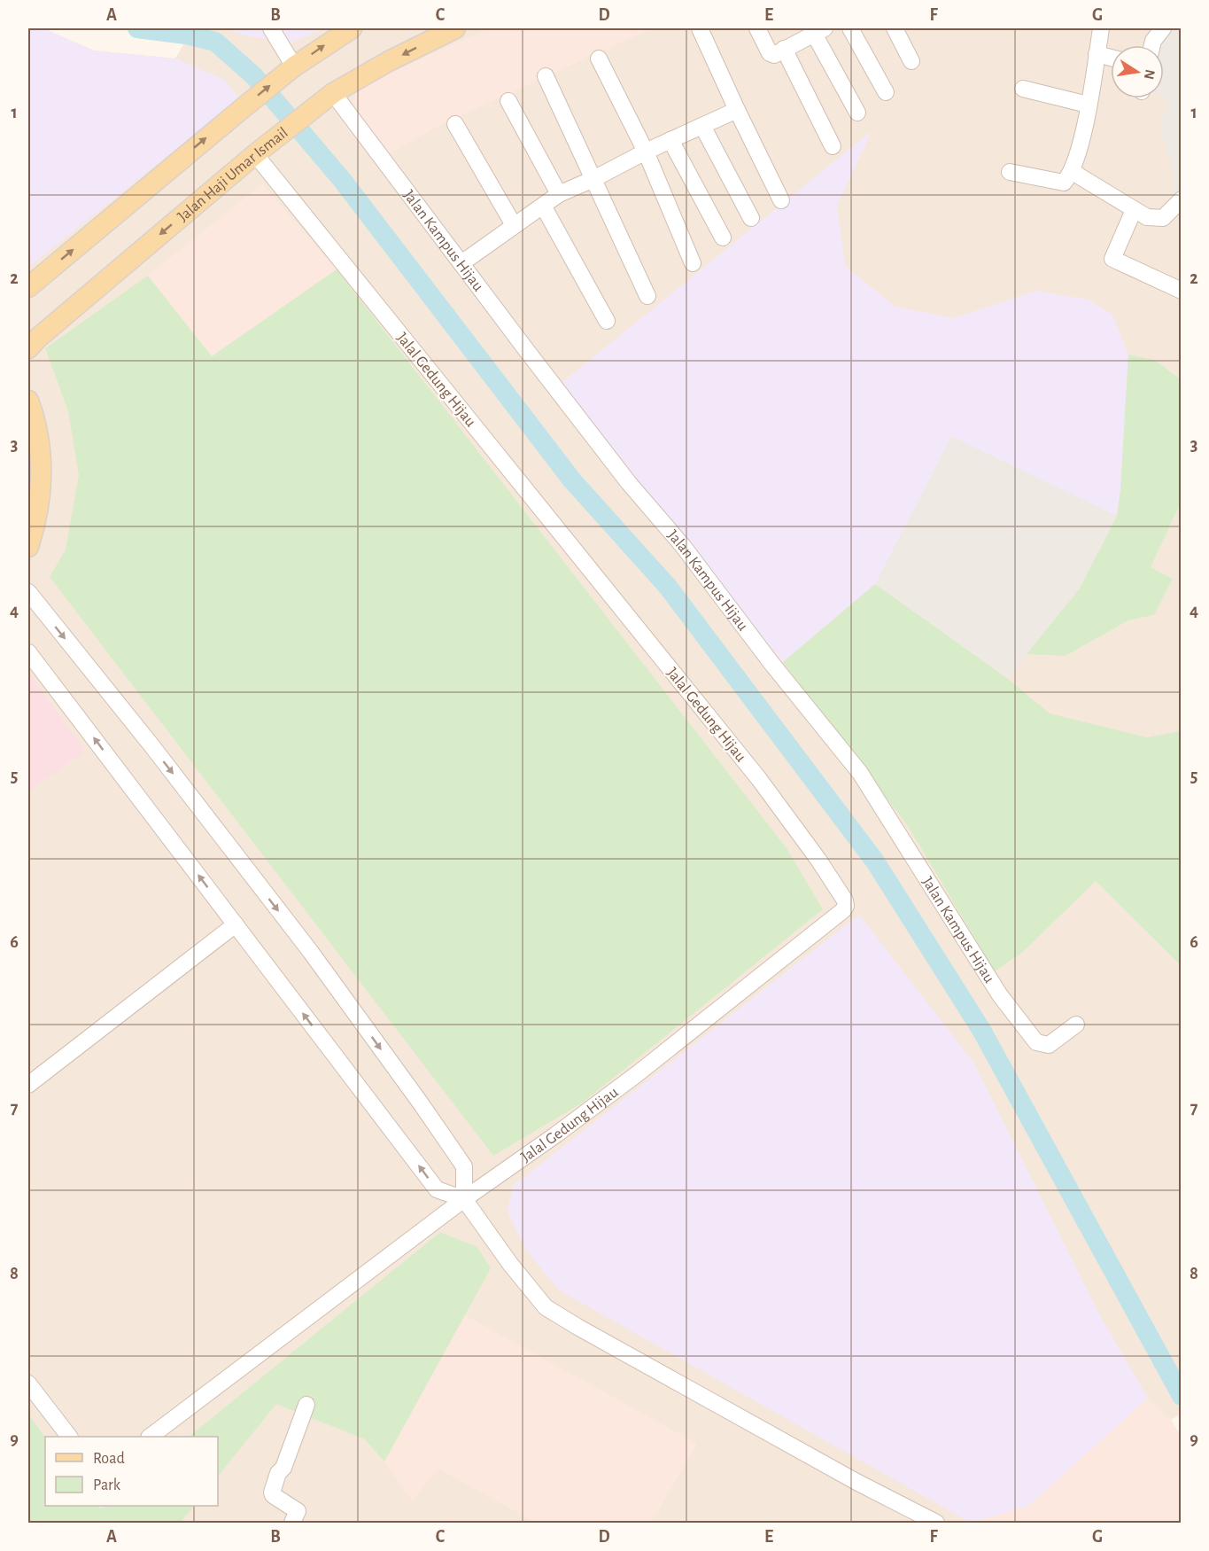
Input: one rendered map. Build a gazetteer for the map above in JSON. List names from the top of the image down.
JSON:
{
  "streets": {
    "main road": ["Jalan Haji Umar Ismail"],
    "street": ["Jalan Kampus Hijau", "Jalal Gedung Hijau"]
  },
  "crossings": [
    ["Jalan Haji Umar Ismail", "Jalan Kampus Hijau"],
    ["Jalan Haji Umar Ismail", "Jalal Gedung Hijau"]
  ],
  "legend": ["Road", "Park"],
  "north": "right",
  "grid": {
    "columns": [
      "A",
      "B",
      "C",
      "D",
      "E",
      "F",
      "G"
    ],
    "rows": [
      "1",
      "2",
      "3",
      "4",
      "5",
      "6",
      "7",
      "8",
      "9"
    ]
  }
}
